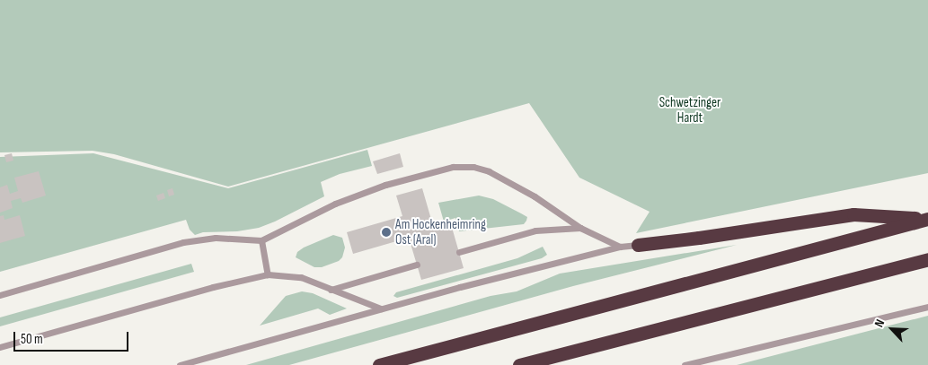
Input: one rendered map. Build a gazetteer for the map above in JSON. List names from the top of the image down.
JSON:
{
  "parks": ["Schwetzinger Hardt"],
  "places": ["Am Hockenheimring Ost (Aral)"],
  "scale_bar": "50 m",
  "north": "top left"
}
